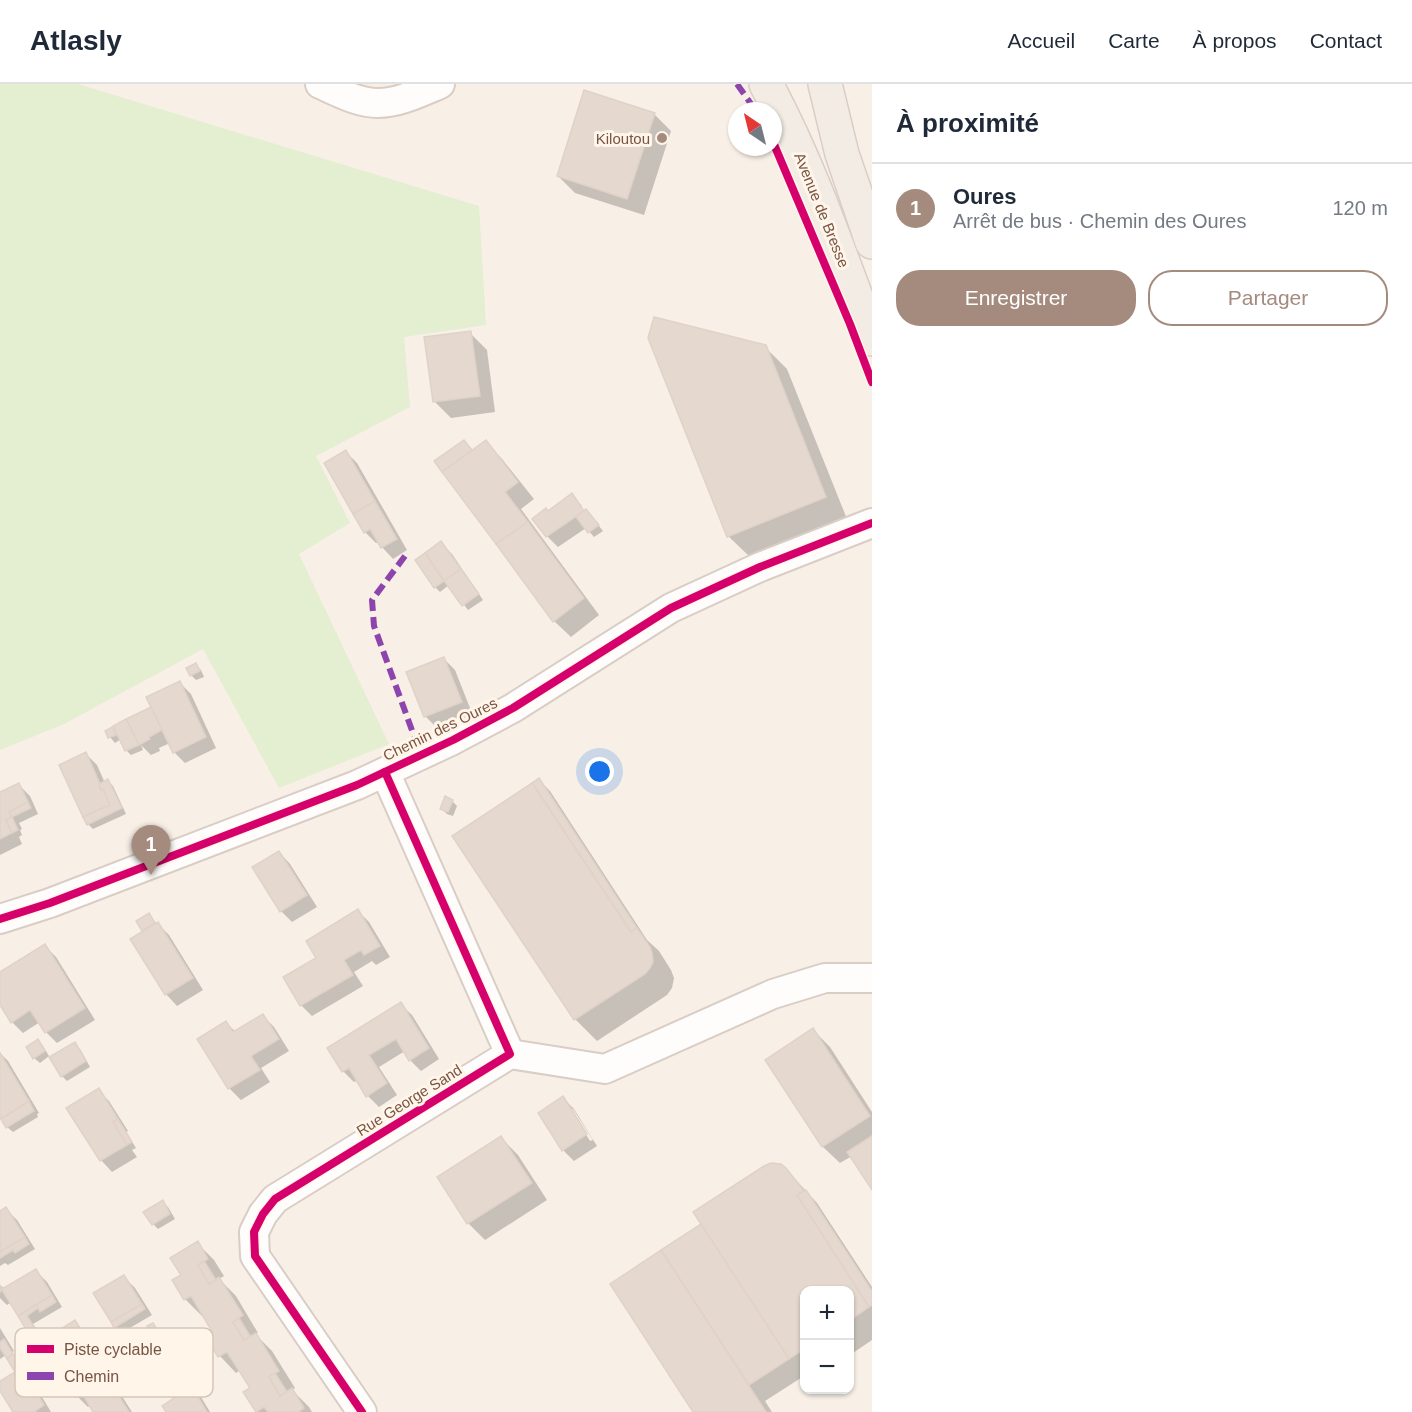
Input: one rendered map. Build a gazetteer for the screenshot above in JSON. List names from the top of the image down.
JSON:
{
  "streets": {
    "main road": ["Avenue de Bresse"],
    "street": ["Chemin des Oures", "Rue George Sand"]
  },
  "places": ["Kiloutou"],
  "legend": ["Piste cyclable", "Chemin"],
  "north": "top left",
  "page": {
    "header": "Atlasly",
    "nav": [
      "Accueil",
      "Carte",
      "À propos",
      "Contact"
    ],
    "heading": "À proximité",
    "list": [
      {
        "mark": "1",
        "name": "Oures",
        "note": "Arrêt de bus · Chemin des Oures",
        "value": "120 m"
      }
    ],
    "buttons": ["Enregistrer", "Partager"],
    "pins": "1",
    "map_buttons": ["+", "−"]
  }
}
